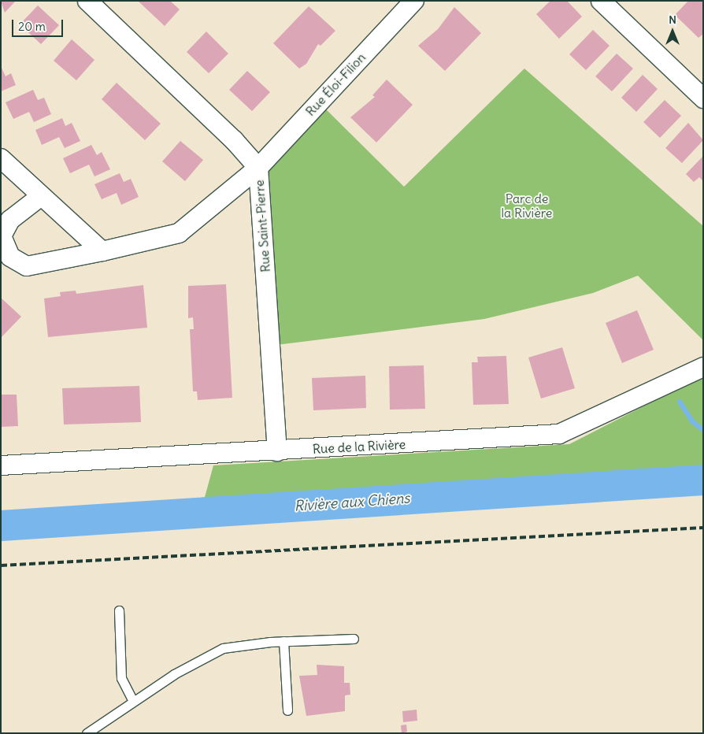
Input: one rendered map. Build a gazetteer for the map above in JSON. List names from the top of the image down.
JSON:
{
  "streets": {
    "street": ["Rue Éloi-Filion", "Rue Saint-Pierre", "Rue de la Rivière"]
  },
  "crossings": [
    ["Rue Éloi-Filion", "Rue Saint-Pierre"],
    ["Rue Saint-Pierre", "Rue de la Rivière"]
  ],
  "water": ["Rivière aux Chiens"],
  "parks": ["Parc de la Rivière"],
  "scale_bar": "20 m",
  "north": "top"
}
